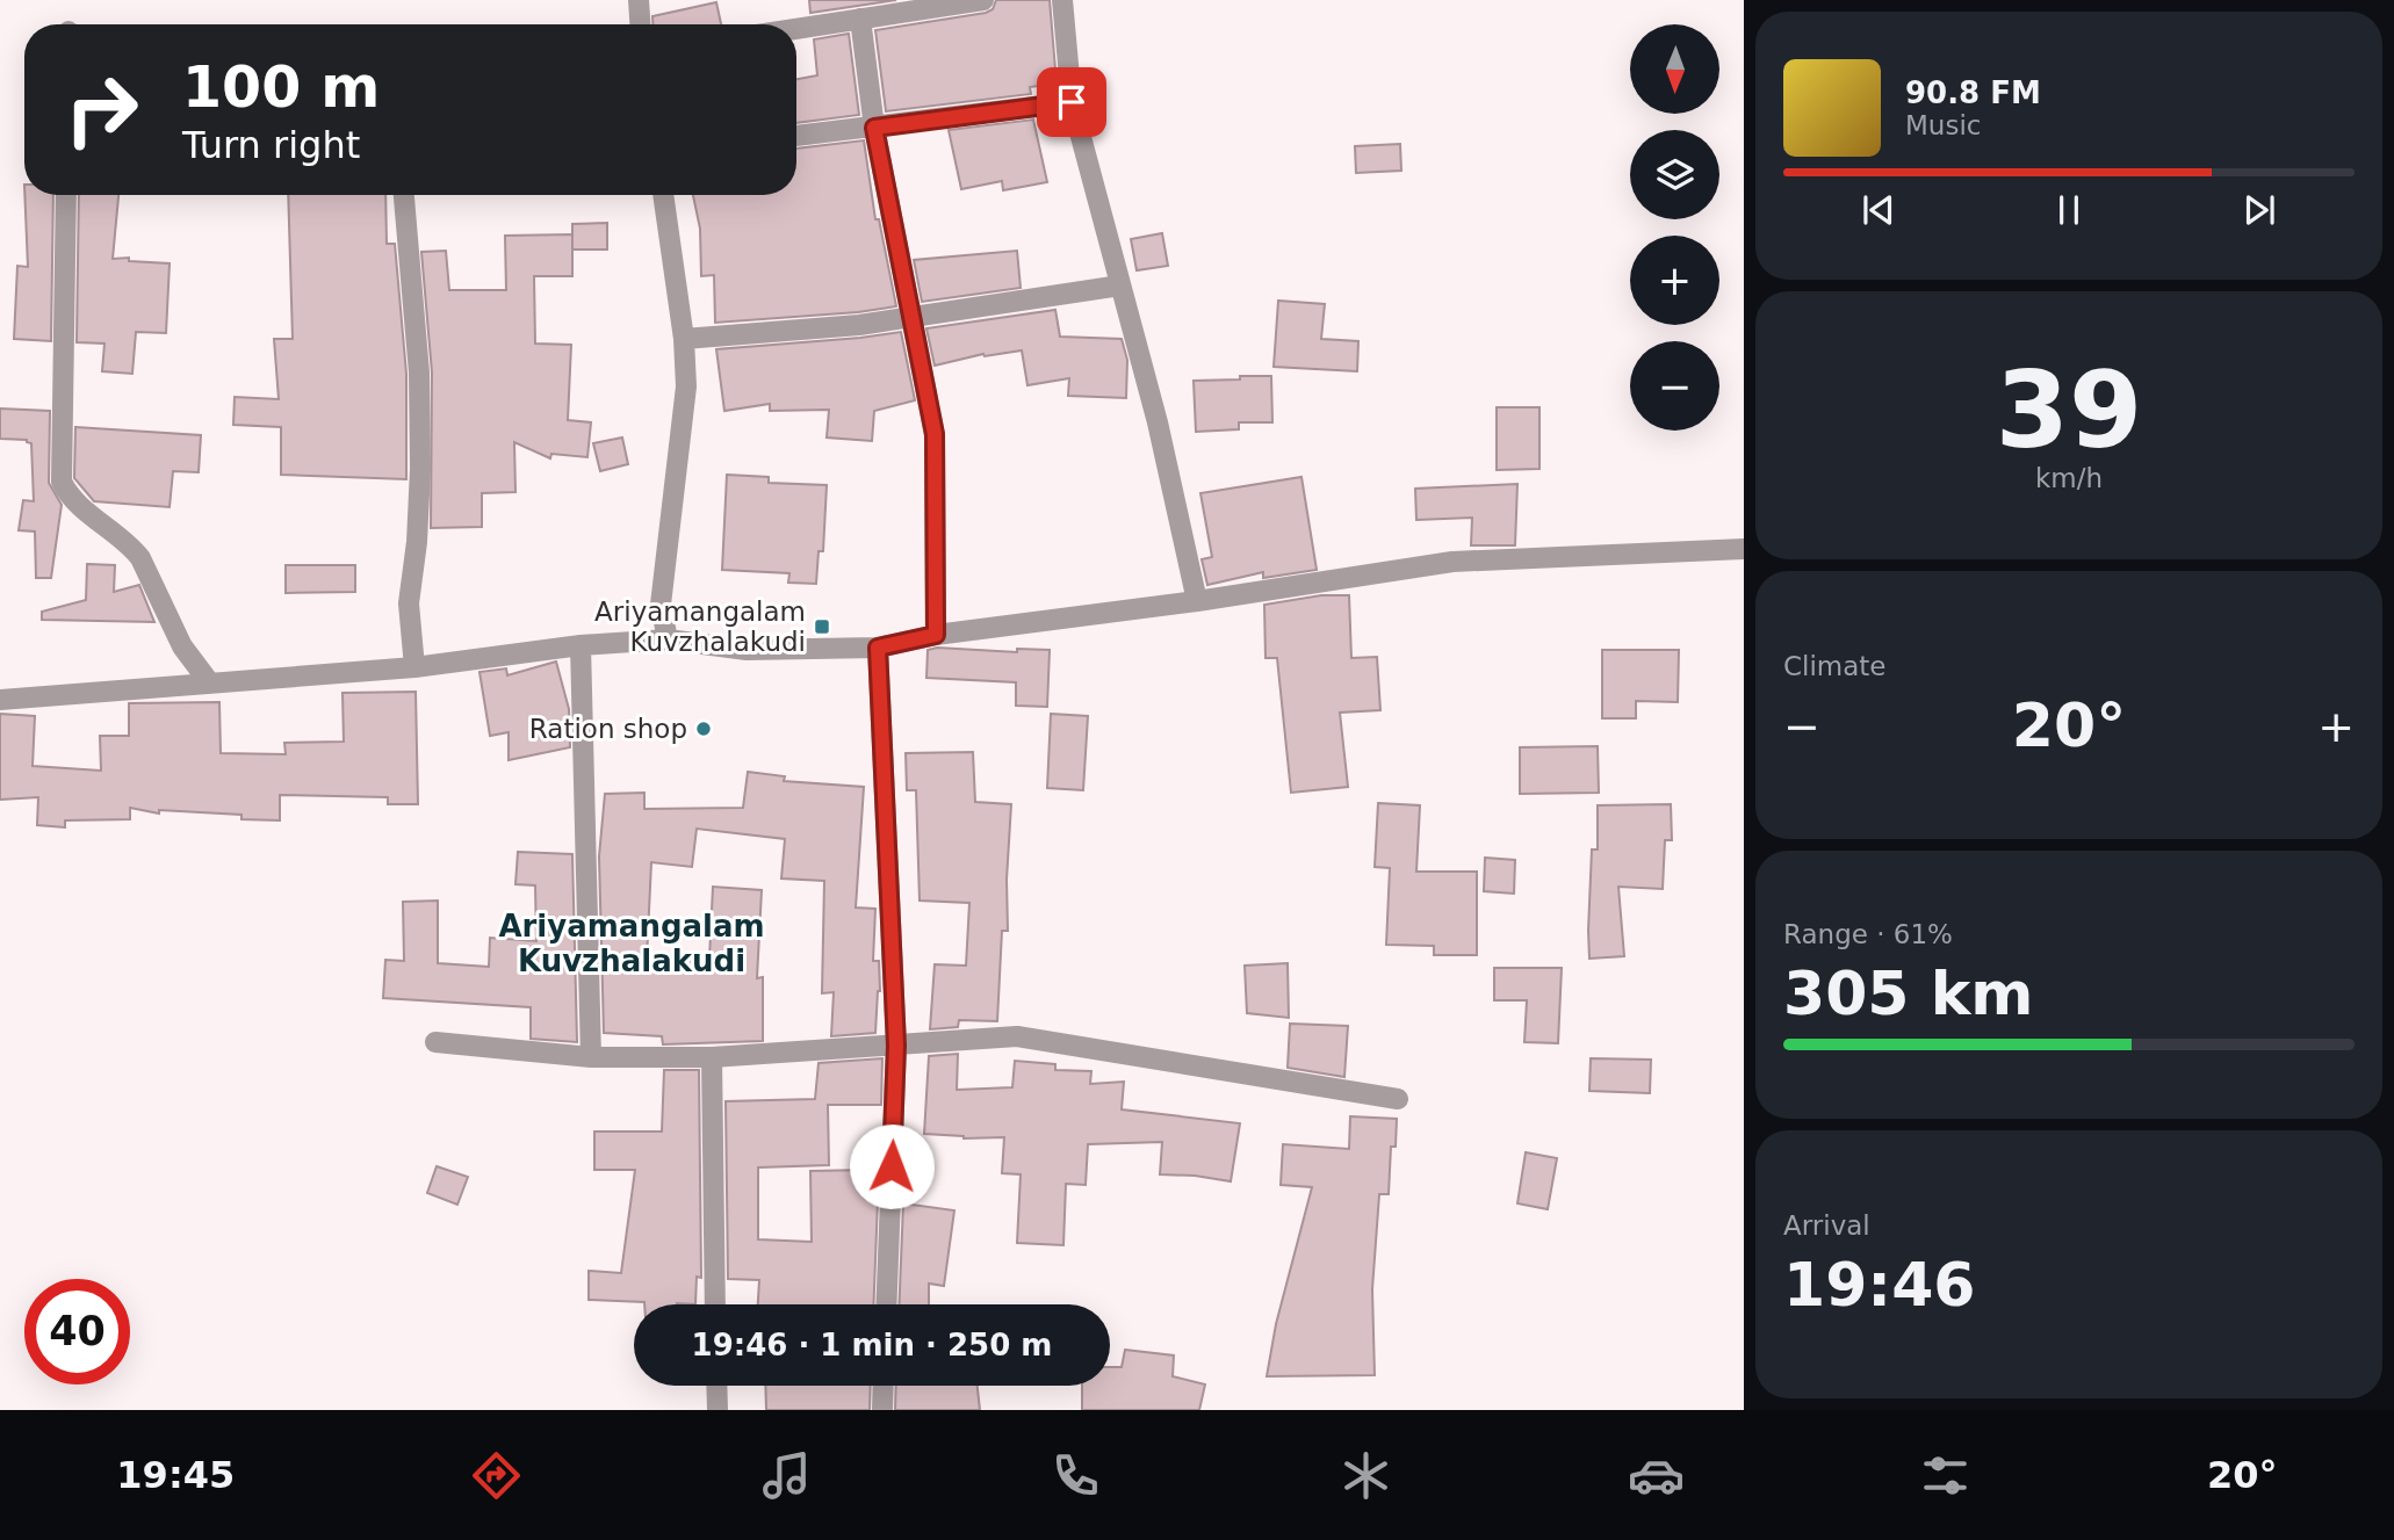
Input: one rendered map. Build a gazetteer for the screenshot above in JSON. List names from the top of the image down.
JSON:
{
  "districts": ["Ariyamangalam Kuvzhalakudi"],
  "places": {
    "transit": ["Ariyamangalam Kuvzhalakudi"],
    "other": ["Ration shop"]
  },
  "north": "bottom",
  "page": {
    "map_buttons": ["+", "−"],
    "turn": ["100 m", "Turn right"],
    "song": ["90.8 FM", "Music"],
    "tile": [
      ["39", "km/h"],
      "Climate",
      ["Range · 61%", "305 km"],
      ["Arrival", "19:46"]
    ],
    "heat": ["−", "20°", "+"],
    "limit": "40",
    "trip": "19:46 · 1 min · 250 m",
    "tabs": ["19:45", "20°"]
  }
}
